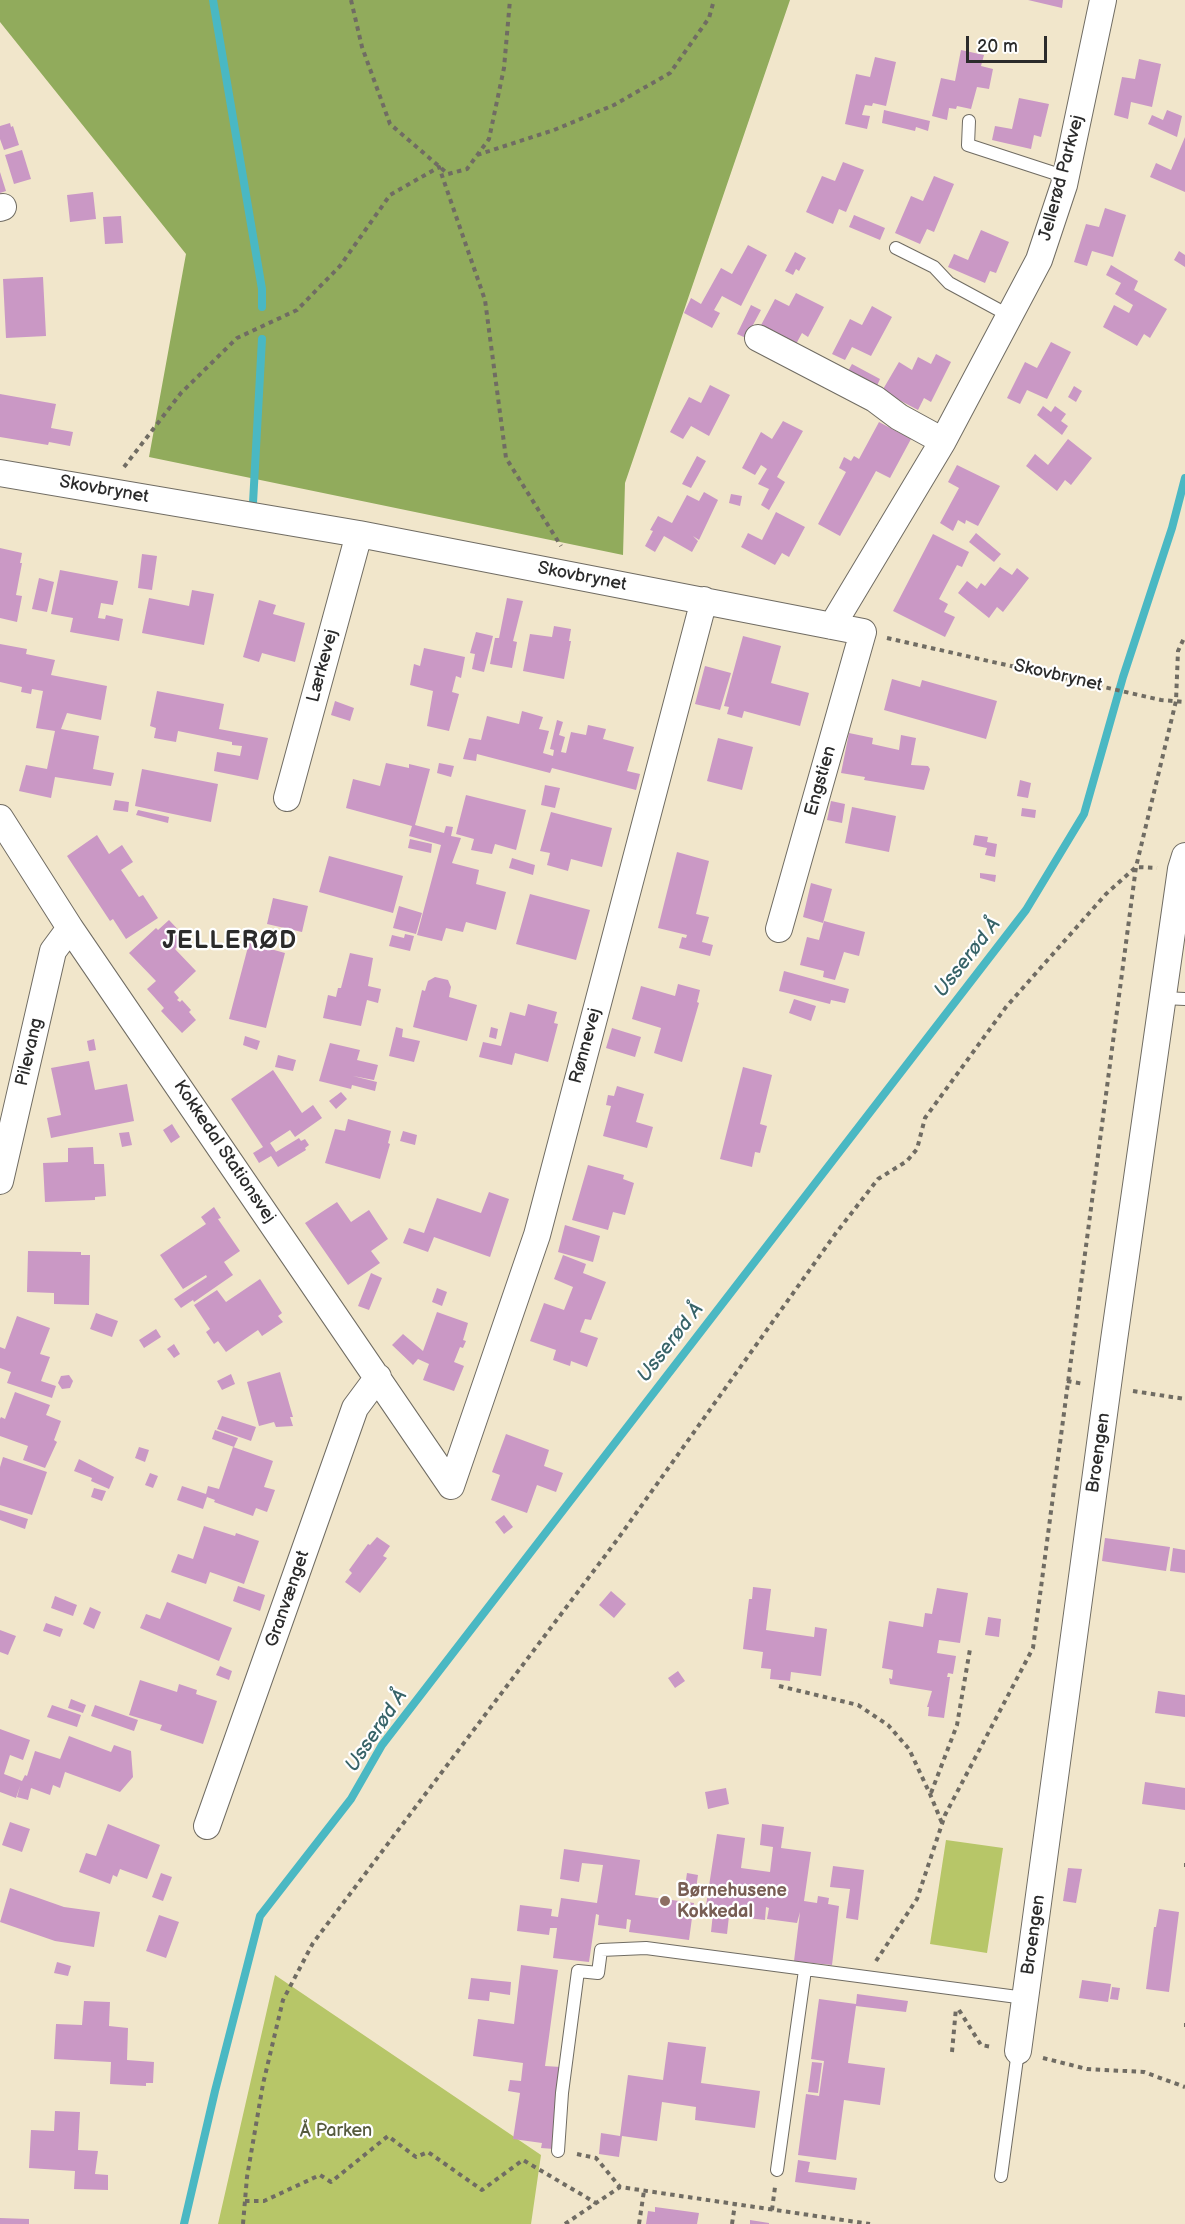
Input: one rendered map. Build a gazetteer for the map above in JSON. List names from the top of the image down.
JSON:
{
  "streets": {
    "street": [
      "Jellerød Parkvej",
      "Skovbrynet",
      "Lærkevej",
      "Engstien",
      "Rønnevej",
      "Pilevang",
      "Kokkedal Stationsvej",
      "Broengen",
      "Granvænget"
    ]
  },
  "crossings": [
    ["Jellerød Parkvej", "Skovbrynet"],
    ["Skovbrynet", "Lærkevej"],
    ["Skovbrynet", "Engstien"],
    ["Skovbrynet", "Rønnevej"],
    ["Rønnevej", "Kokkedal Stationsvej"],
    ["Pilevang", "Kokkedal Stationsvej"],
    ["Kokkedal Stationsvej", "Granvænget"]
  ],
  "districts": ["JELLERØD"],
  "water": ["Usserød Å"],
  "parks": ["Å Parken"],
  "places": ["Børnehusene Kokkedal"],
  "scale_bar": "20 m"
}
